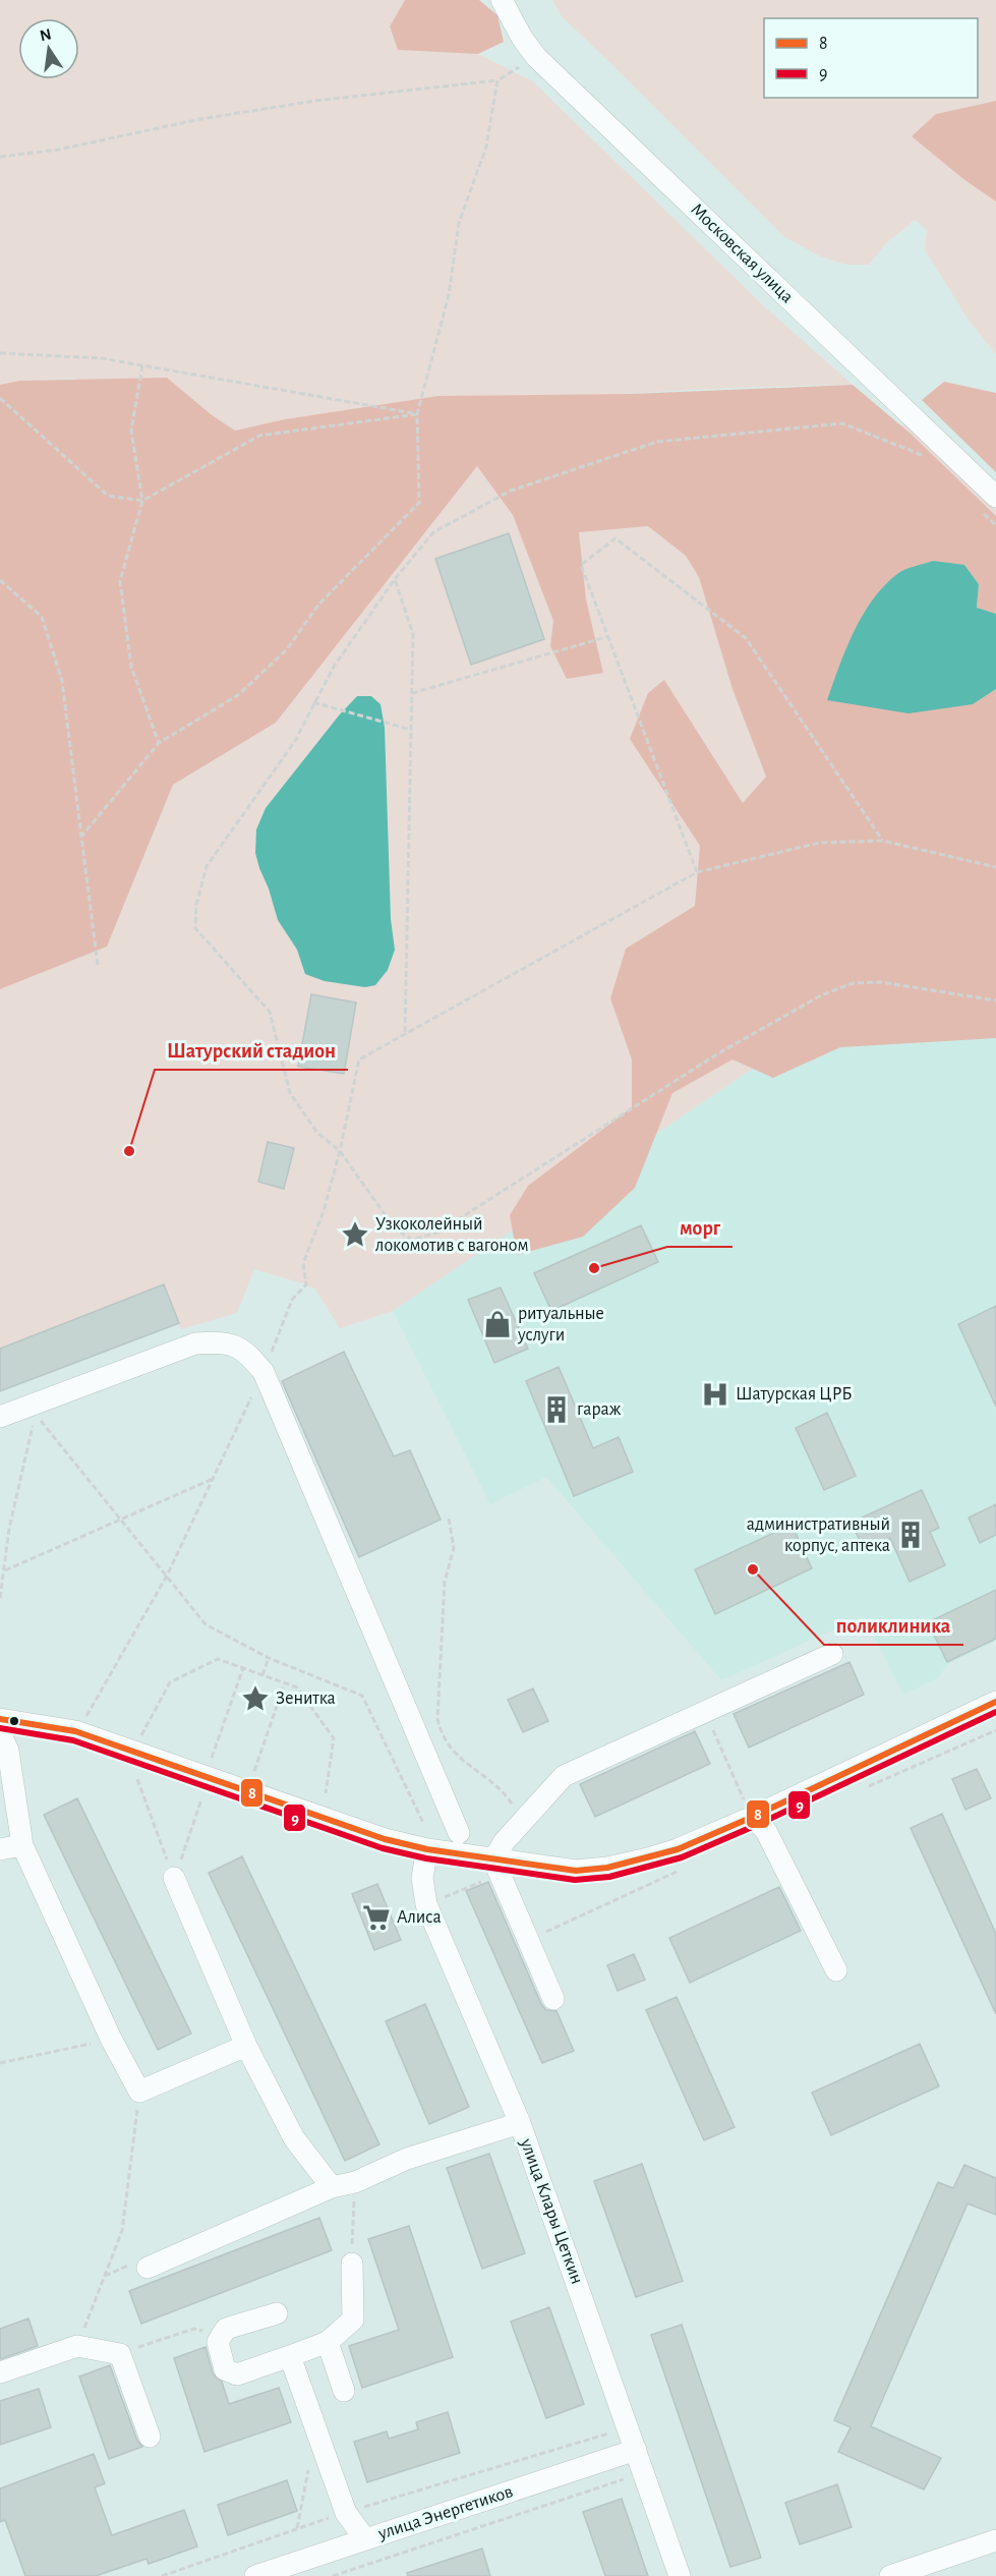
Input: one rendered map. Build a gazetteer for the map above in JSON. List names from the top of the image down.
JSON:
{
  "streets": {
    "street": ["Московская улица", "улица Клары Цеткин", "улица Энергетиков"]
  },
  "crossings": [
    ["улица Клары Цеткин", "улица Энергетиков"]
  ],
  "places": {
    "other": ["Шатурский стадион", "морг", "поликлиника"],
    "place": ["Узкоколейный локомотив с вагоном", "Зенитка"],
    "shop": ["ритуальные услуги"],
    "hospital": ["Шатурская ЦРБ"],
    "building": ["гараж", "административный корпус, аптека"],
    "supermarket": ["Алиса"]
  },
  "lines": ["transit line 8", "transit line 9"],
  "legend": ["8", "9"],
  "north": "top"
}
